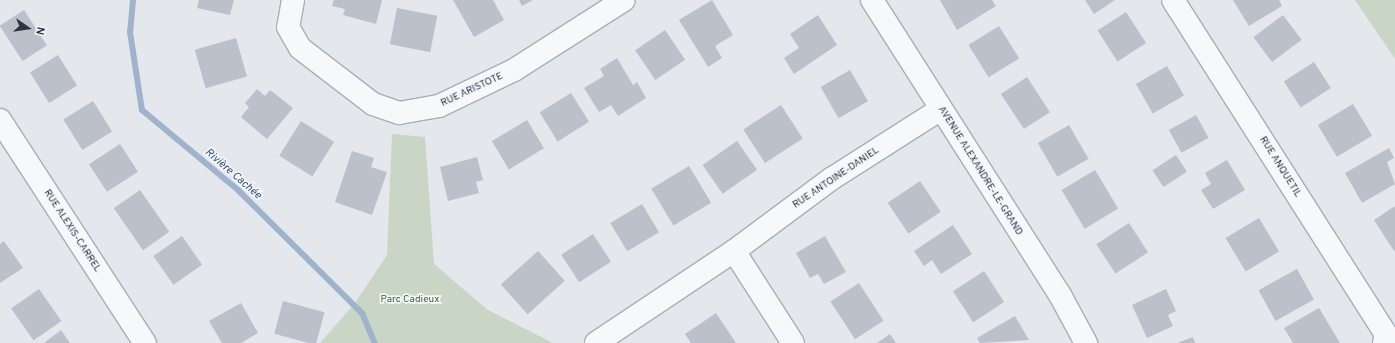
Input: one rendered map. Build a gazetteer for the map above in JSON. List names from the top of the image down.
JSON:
{
  "streets": {
    "street": [
      "RUE ARISTOTE",
      "RUE ANQUETIL",
      "AVENUE ALEXANDRE-LE-GRAND",
      "RUE ANTOINE-DANIEL",
      "RUE ALEXIS-CARREL"
    ]
  },
  "crossings": [
    ["AVENUE ALEXANDRE-LE-GRAND", "RUE ANTOINE-DANIEL"]
  ],
  "water": ["Rivière Cachée"],
  "parks": ["Parc Cadieux"],
  "north": "right"
}
